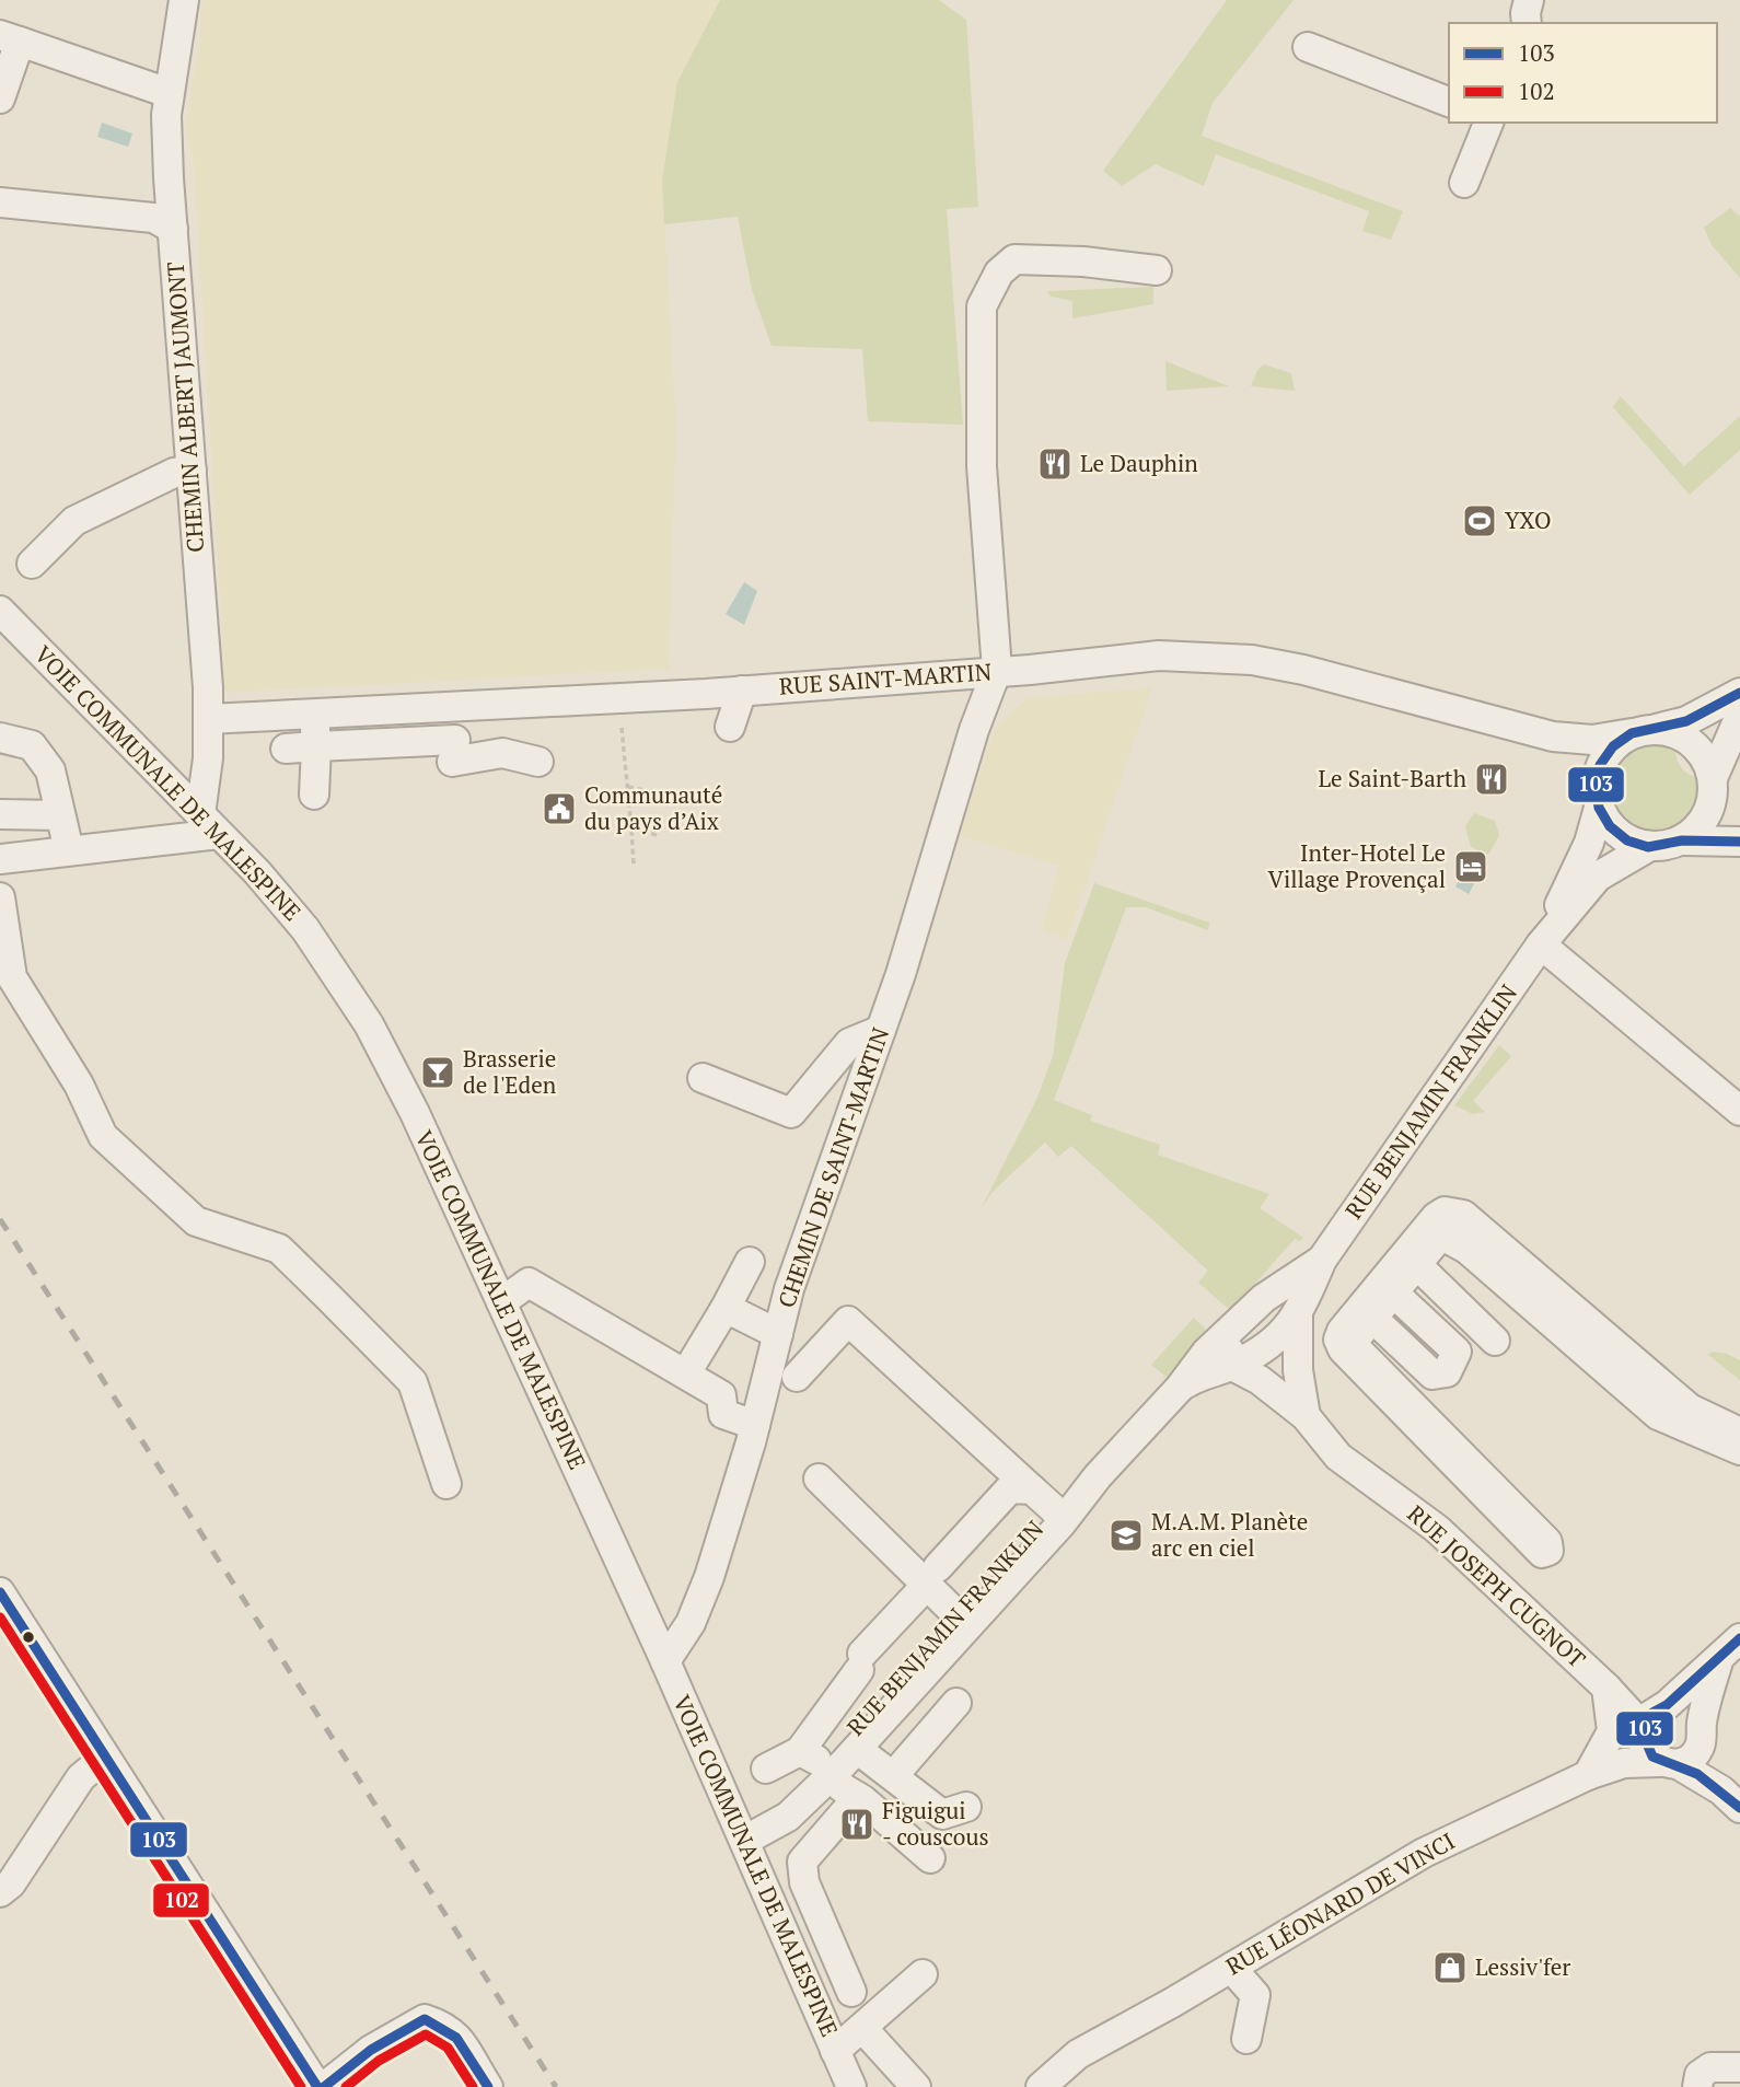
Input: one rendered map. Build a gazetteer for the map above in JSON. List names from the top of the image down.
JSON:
{
  "streets": {
    "street": [
      "CHEMIN ALBERT JAUMONT",
      "RUE SAINT-MARTIN",
      "VOIE COMMUNALE DE MALESPINE",
      "RUE BENJAMIN FRANKLIN",
      "CHEMIN DE SAINT-MARTIN",
      "RUE JOSEPH CUGNOT",
      "RUE LÉONARD DE VINCI"
    ]
  },
  "crossings": [
    ["CHEMIN ALBERT JAUMONT", "RUE SAINT-MARTIN"],
    ["CHEMIN ALBERT JAUMONT", "VOIE COMMUNALE DE MALESPINE"],
    ["RUE SAINT-MARTIN", "RUE BENJAMIN FRANKLIN"],
    ["RUE SAINT-MARTIN", "CHEMIN DE SAINT-MARTIN"],
    ["VOIE COMMUNALE DE MALESPINE", "RUE BENJAMIN FRANKLIN"],
    ["VOIE COMMUNALE DE MALESPINE", "CHEMIN DE SAINT-MARTIN"],
    ["RUE JOSEPH CUGNOT", "RUE LÉONARD DE VINCI"]
  ],
  "places": {
    "restaurant": ["Le Dauphin", "Le Saint-Barth", "Figuigui - couscous"],
    "sports": ["YXO"],
    "public building": ["Communauté du pays d’Aix"],
    "hotel": ["Inter-Hotel Le Village Provençal"],
    "bar": ["Brasserie de l'Eden"],
    "school or university": ["M.A.M. Planète arc en ciel"],
    "shop": ["Lessiv'fer"]
  },
  "lines": ["transit line 103", "transit line 102"],
  "legend": ["103", "102"]
}
